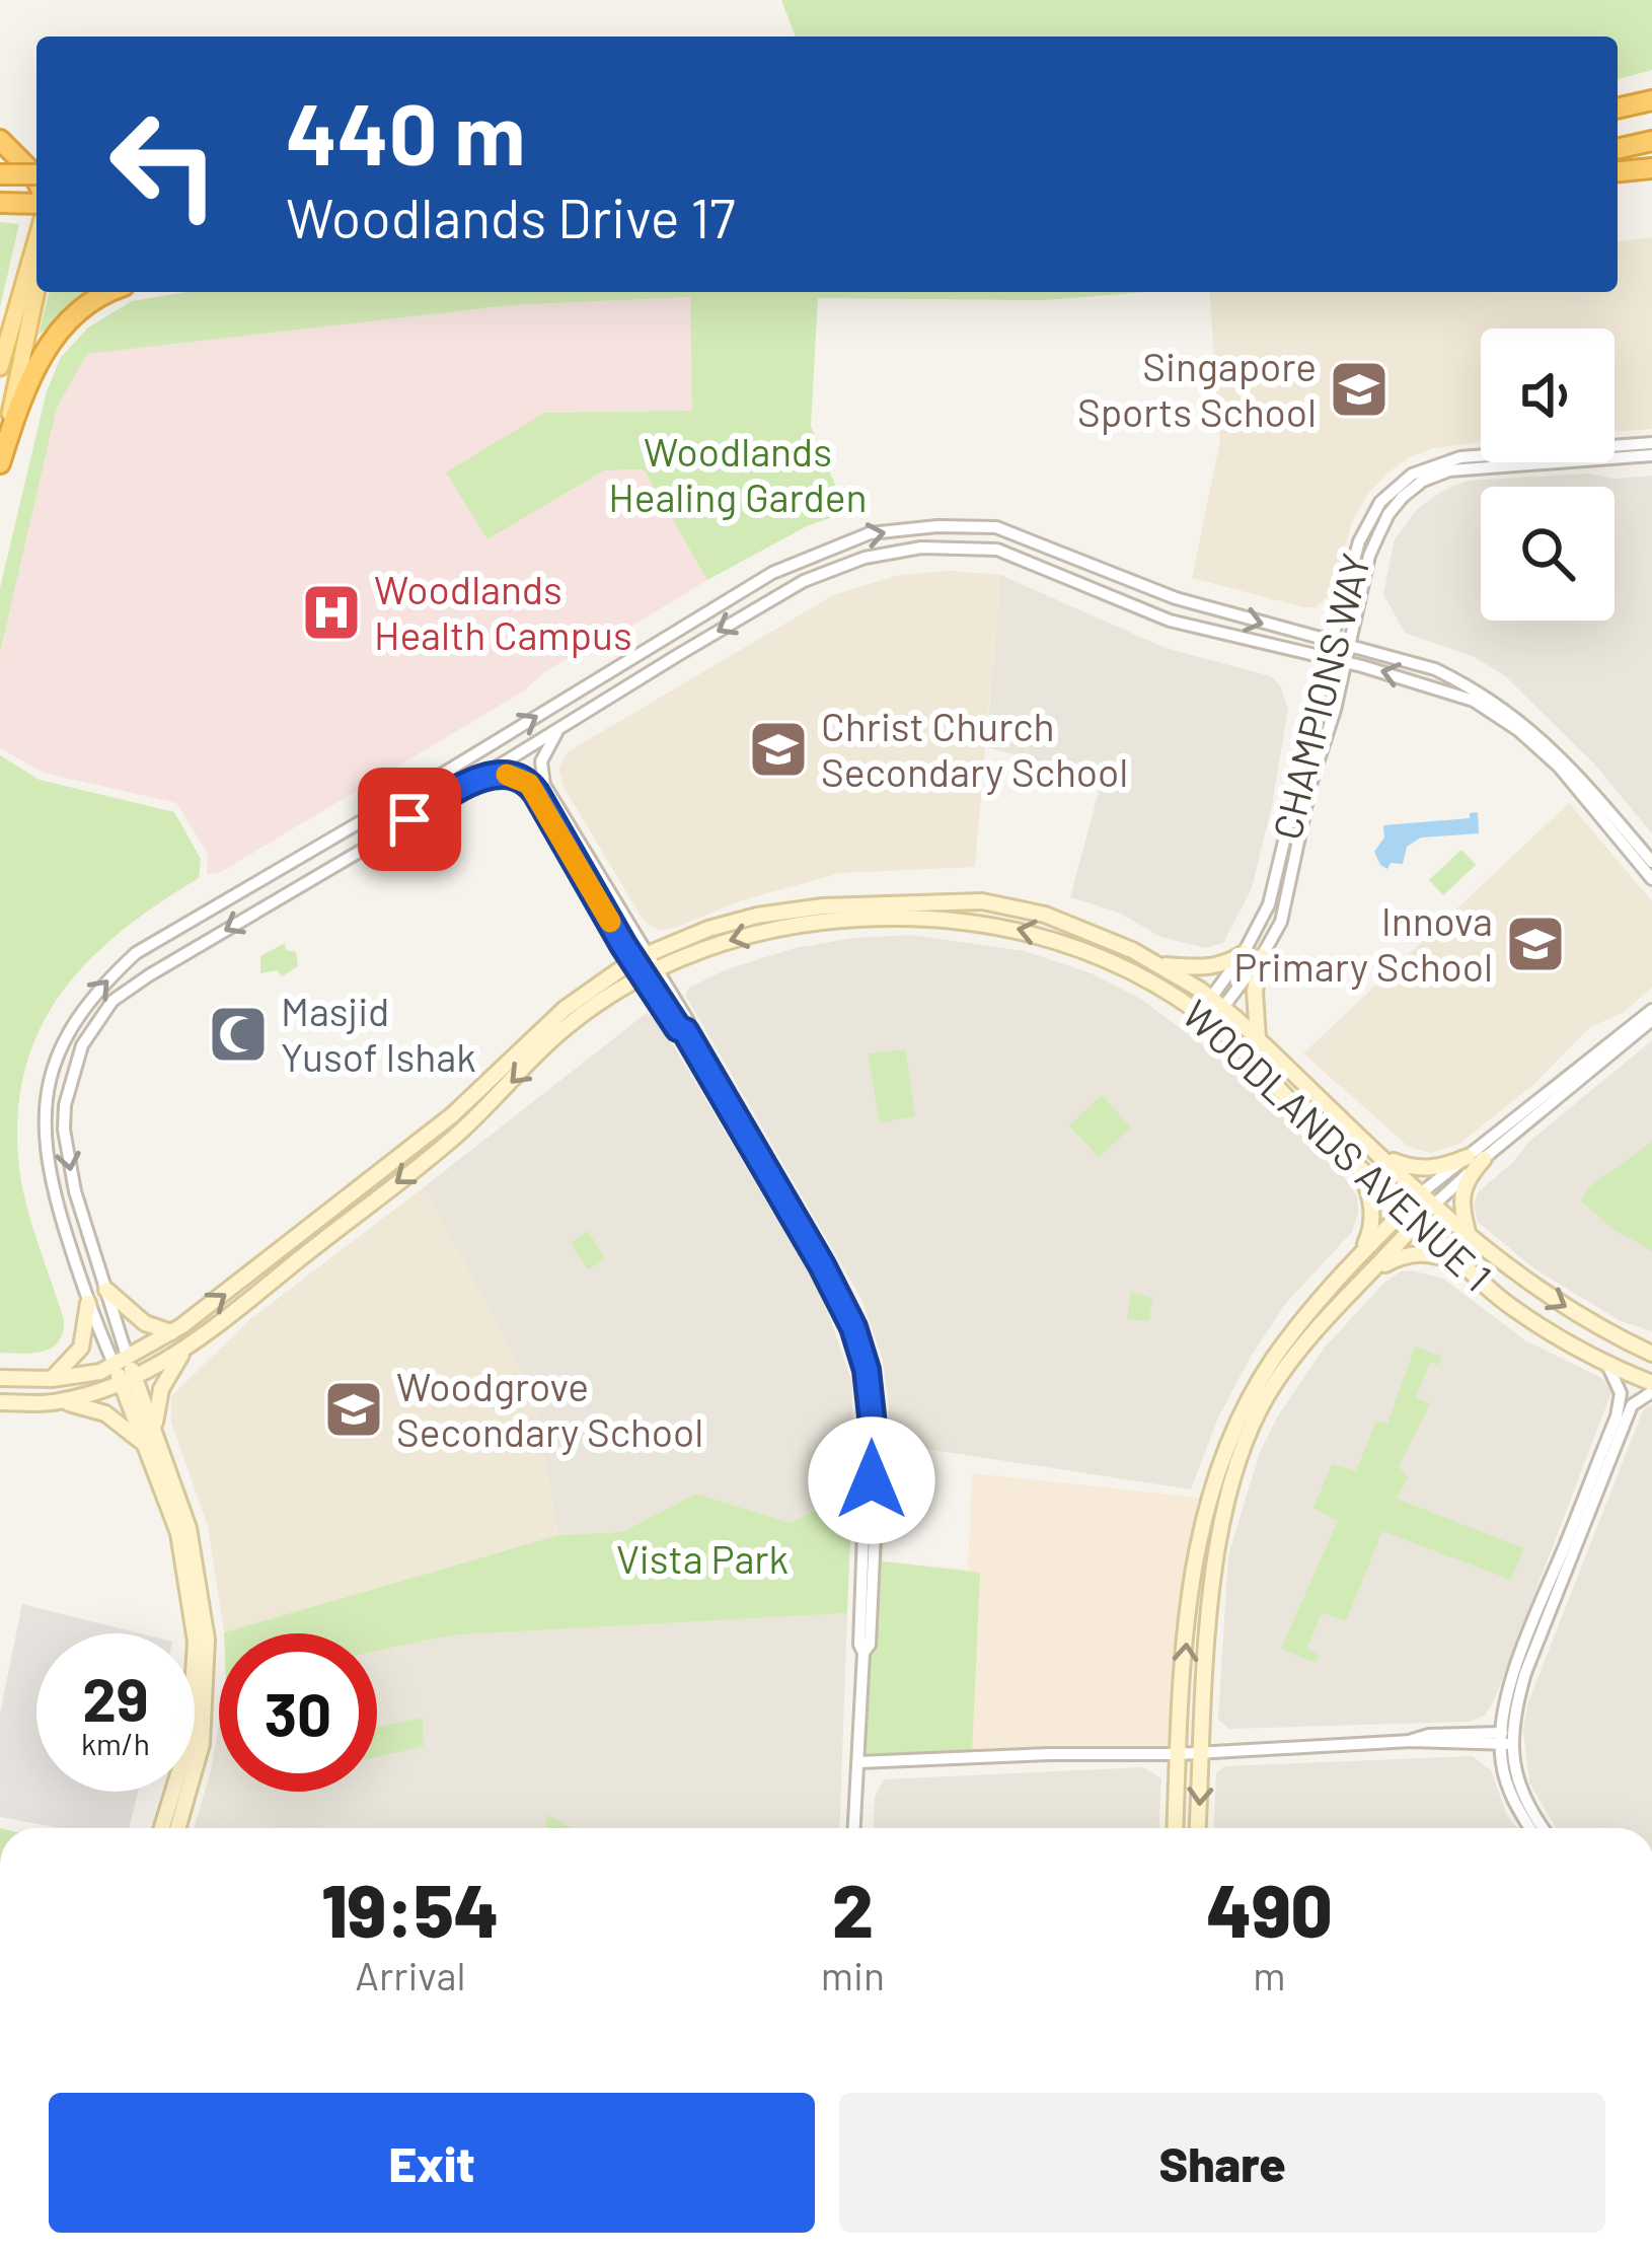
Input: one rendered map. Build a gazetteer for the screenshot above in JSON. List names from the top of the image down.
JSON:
{
  "streets": {
    "street": ["CHAMPIONS WAY", "WOODLANDS AVENUE 1"]
  },
  "crossings": [
    ["CHAMPIONS WAY", "WOODLANDS AVENUE 1"]
  ],
  "parks": ["Woodlands Healing Garden", "Vista Park"],
  "places": {
    "school or university": [
      "Singapore Sports School",
      "Christ Church Secondary School",
      "Innova Primary School",
      "Woodgrove Secondary School"
    ],
    "hospital": ["Woodlands Health Campus"],
    "mosque": ["Masjid Yusof Ishak"]
  },
  "page": {
    "turn": ["440 m", "Woodlands Drive 17"],
    "speed": "29 km/h",
    "limit": "30",
    "eta": [
      "19:54",
      "Arrival",
      "2",
      "min",
      "490",
      "m"
    ],
    "buttons": ["Exit", "Share"]
  }
}
